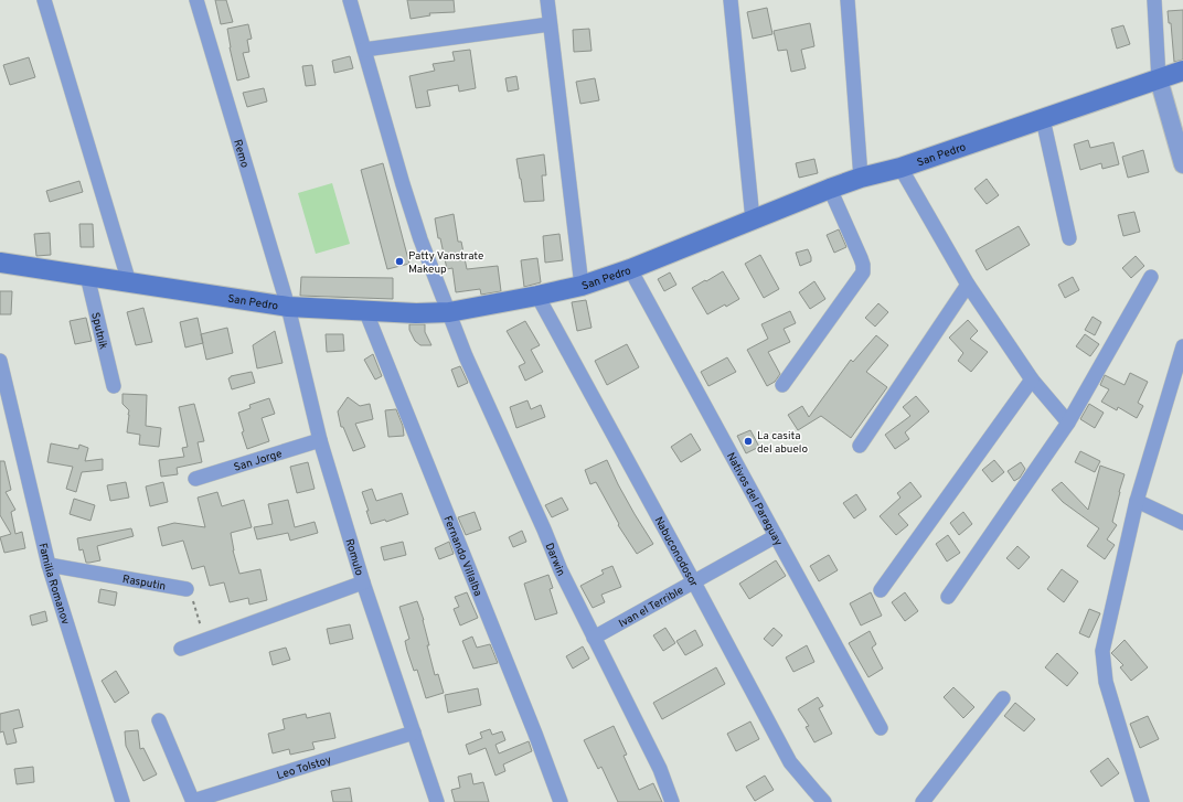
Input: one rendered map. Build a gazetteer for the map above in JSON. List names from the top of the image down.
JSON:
{
  "streets": {
    "main road": ["San Pedro"],
    "street": [
      "Remo",
      "Sputnik",
      "San Jorge",
      "Nativos del Paraguay",
      "Nabuconodosor",
      "Fernando Villalba",
      "Romulo",
      "Darwin",
      "Rasputin",
      "Familia Romanov",
      "Ivan el Terrible",
      "Leo Tolstoy"
    ]
  },
  "crossings": [
    ["Remo", "San Pedro"],
    ["Remo", "Romulo"],
    ["San Pedro", "Sputnik"],
    ["San Pedro", "Nativos del Paraguay"],
    ["San Pedro", "Nabuconodosor"],
    ["San Pedro", "Fernando Villalba"],
    ["San Pedro", "Romulo"],
    ["San Pedro", "Darwin"],
    ["San Jorge", "Romulo"],
    ["Nativos del Paraguay", "Ivan el Terrible"],
    ["Nabuconodosor", "Ivan el Terrible"],
    ["Romulo", "Leo Tolstoy"],
    ["Darwin", "Ivan el Terrible"],
    ["Rasputin", "Familia Romanov"]
  ],
  "places": ["Patty Vanstrate Makeup", "La casita del abuelo"]
}
